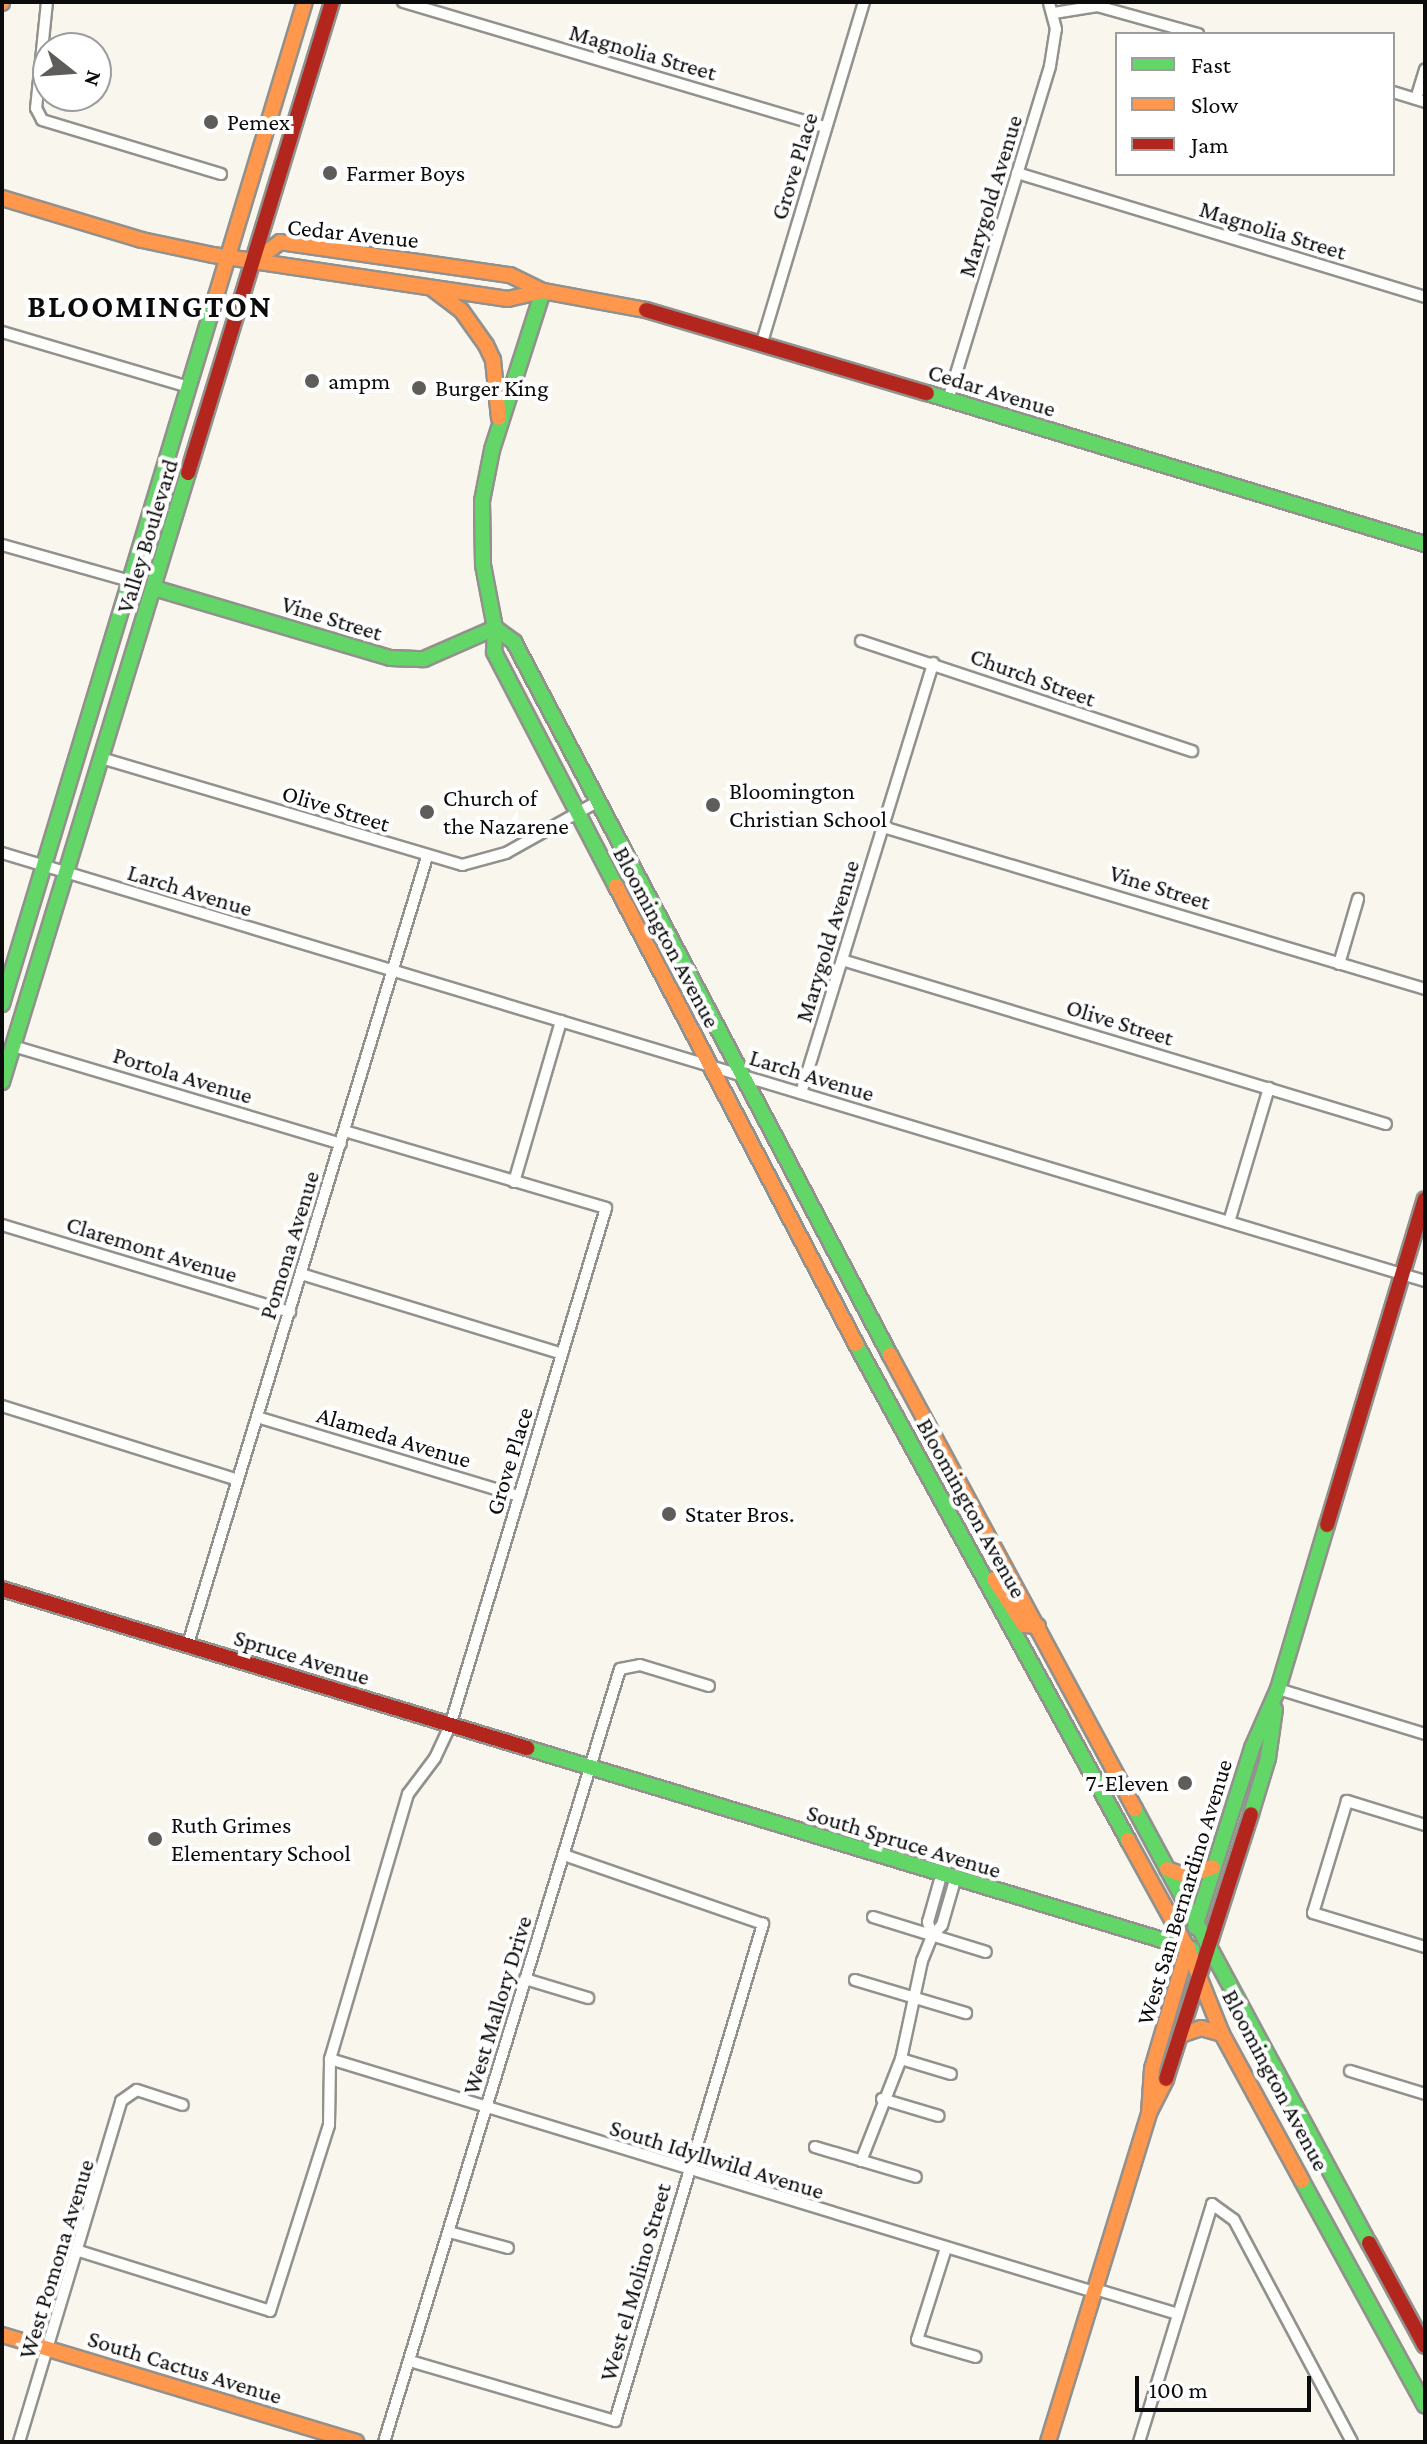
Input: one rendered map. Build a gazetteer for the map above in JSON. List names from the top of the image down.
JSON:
{
  "streets": {
    "main road": [
      "Cedar Avenue",
      "Valley Boulevard",
      "Vine Street",
      "Bloomington Avenue",
      "Spruce Avenue",
      "South Spruce Avenue",
      "West San Bernardino Avenue",
      "South Cactus Avenue"
    ],
    "street": [
      "Magnolia Street",
      "Grove Place",
      "Marygold Avenue",
      "Church Street",
      "Olive Street",
      "Larch Avenue",
      "Portola Avenue",
      "Pomona Avenue",
      "Claremont Avenue",
      "Alameda Avenue",
      "West Mallory Drive",
      "South Idyllwild Avenue",
      "West Pomona Avenue",
      "West el Molino Street"
    ]
  },
  "crossings": [
    ["Magnolia Street", "Grove Place"],
    ["Magnolia Street", "Marygold Avenue"],
    ["Grove Place", "Cedar Avenue"],
    ["Grove Place", "Alameda Avenue"],
    ["Grove Place", "Spruce Avenue"],
    ["Grove Place", "South Idyllwild Avenue"],
    ["Grove Place", "West Pomona Avenue"],
    ["Marygold Avenue", "Cedar Avenue"],
    ["Marygold Avenue", "Vine Street"],
    ["Marygold Avenue", "Church Street"],
    ["Marygold Avenue", "Olive Street"],
    ["Marygold Avenue", "Larch Avenue"],
    ["Cedar Avenue", "Valley Boulevard"],
    ["Cedar Avenue", "Bloomington Avenue"],
    ["Valley Boulevard", "Vine Street"],
    ["Valley Boulevard", "Olive Street"],
    ["Valley Boulevard", "Larch Avenue"],
    ["Valley Boulevard", "Portola Avenue"],
    ["Vine Street", "Bloomington Avenue"],
    ["Olive Street", "Bloomington Avenue"],
    ["Olive Street", "Pomona Avenue"],
    ["Larch Avenue", "Bloomington Avenue"],
    ["Larch Avenue", "Pomona Avenue"],
    ["Larch Avenue", "West San Bernardino Avenue"],
    ["Bloomington Avenue", "South Spruce Avenue"],
    ["Bloomington Avenue", "West San Bernardino Avenue"],
    ["Portola Avenue", "Pomona Avenue"],
    ["Pomona Avenue", "Claremont Avenue"],
    ["Pomona Avenue", "Alameda Avenue"],
    ["Pomona Avenue", "Spruce Avenue"],
    ["Spruce Avenue", "South Spruce Avenue"],
    ["Spruce Avenue", "West Mallory Drive"],
    ["South Spruce Avenue", "West San Bernardino Avenue"],
    ["South Spruce Avenue", "West Mallory Drive"],
    ["West San Bernardino Avenue", "South Idyllwild Avenue"],
    ["West Mallory Drive", "South Idyllwild Avenue"],
    ["West Mallory Drive", "West el Molino Street"],
    ["South Idyllwild Avenue", "West el Molino Street"],
    ["West Pomona Avenue", "South Cactus Avenue"]
  ],
  "districts": ["BLOOMINGTON"],
  "places": [
    "Pemex",
    "Farmer Boys",
    "ampm",
    "Burger King",
    "Bloomington Christian School",
    "Church of the Nazarene",
    "Stater Bros.",
    "7-Eleven",
    "Ruth Grimes Elementary School"
  ],
  "legend": ["Fast", "Slow", "Jam"],
  "scale_bar": "100 m",
  "north": "right"
}
